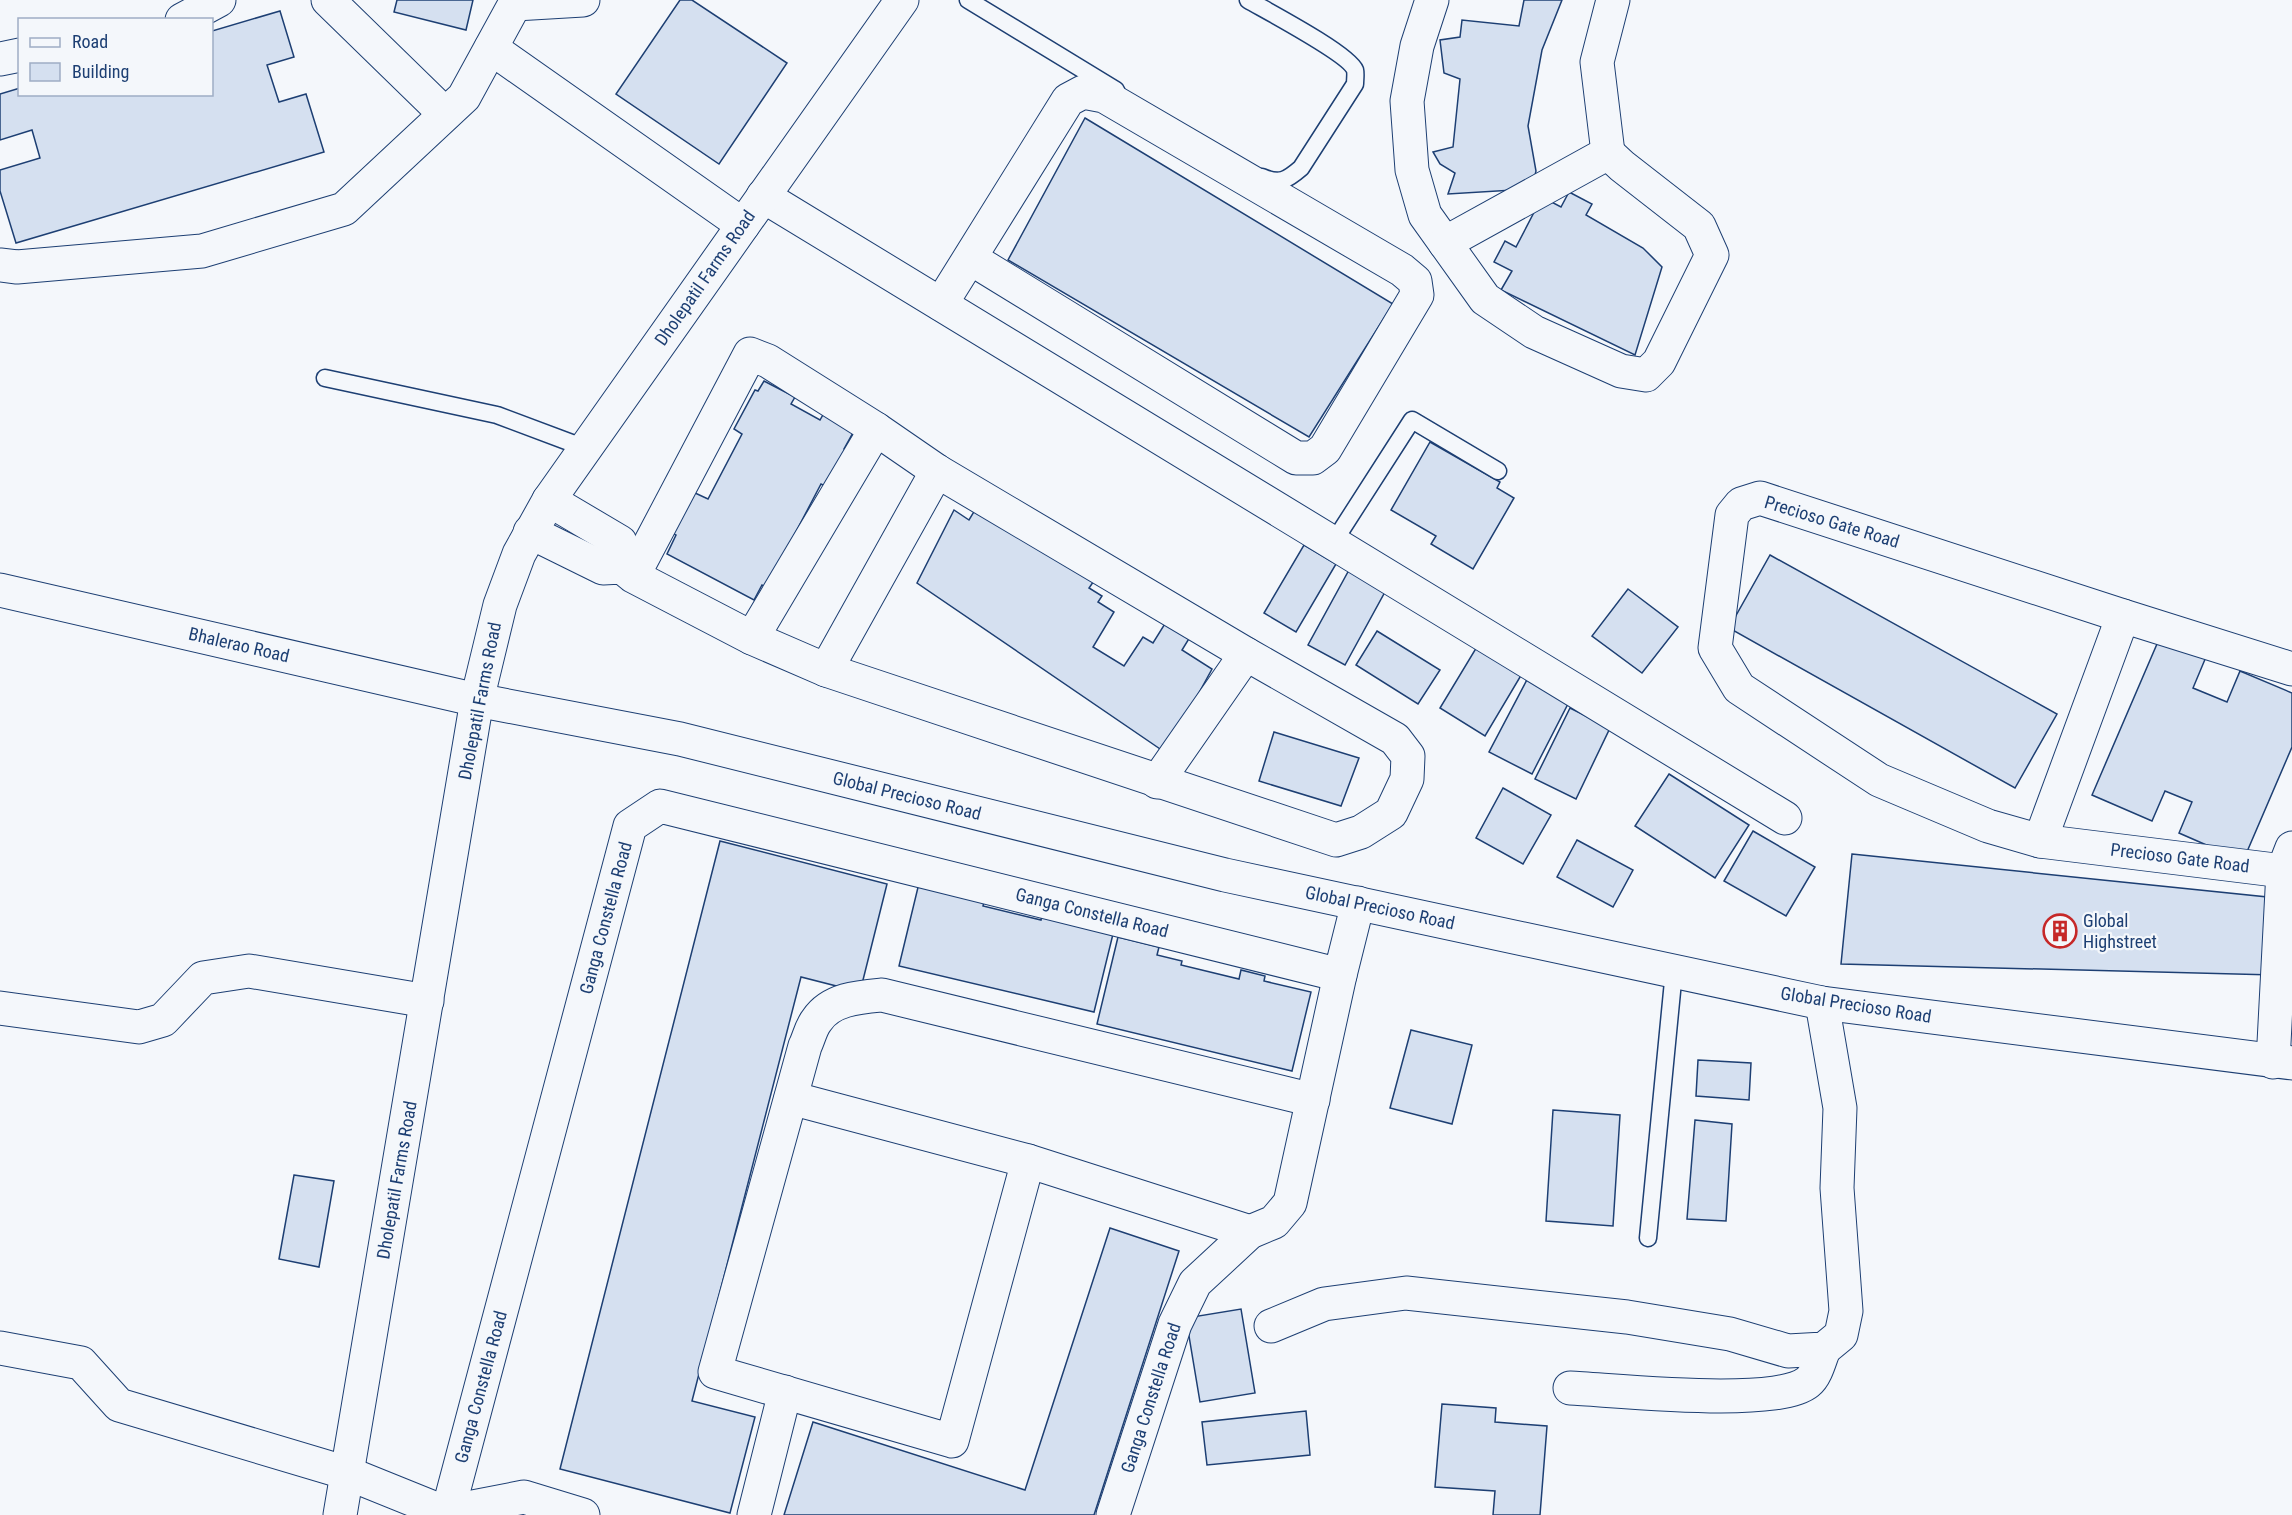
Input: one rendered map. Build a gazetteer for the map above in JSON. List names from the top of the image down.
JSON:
{
  "streets": {
    "street": [
      "Dholepatil Farms Road",
      "Precioso Gate Road",
      "Bhalerao Road",
      "Global Precioso Road",
      "Ganga Constella Road"
    ]
  },
  "crossings": [
    ["Dholepatil Farms Road", "Bhalerao Road"],
    ["Dholepatil Farms Road", "Global Precioso Road"],
    ["Precioso Gate Road", "Global Precioso Road"],
    ["Bhalerao Road", "Global Precioso Road"],
    ["Global Precioso Road", "Ganga Constella Road"]
  ],
  "places": {
    "building": ["Global Highstreet"]
  },
  "legend": ["Road", "Building"]
}
